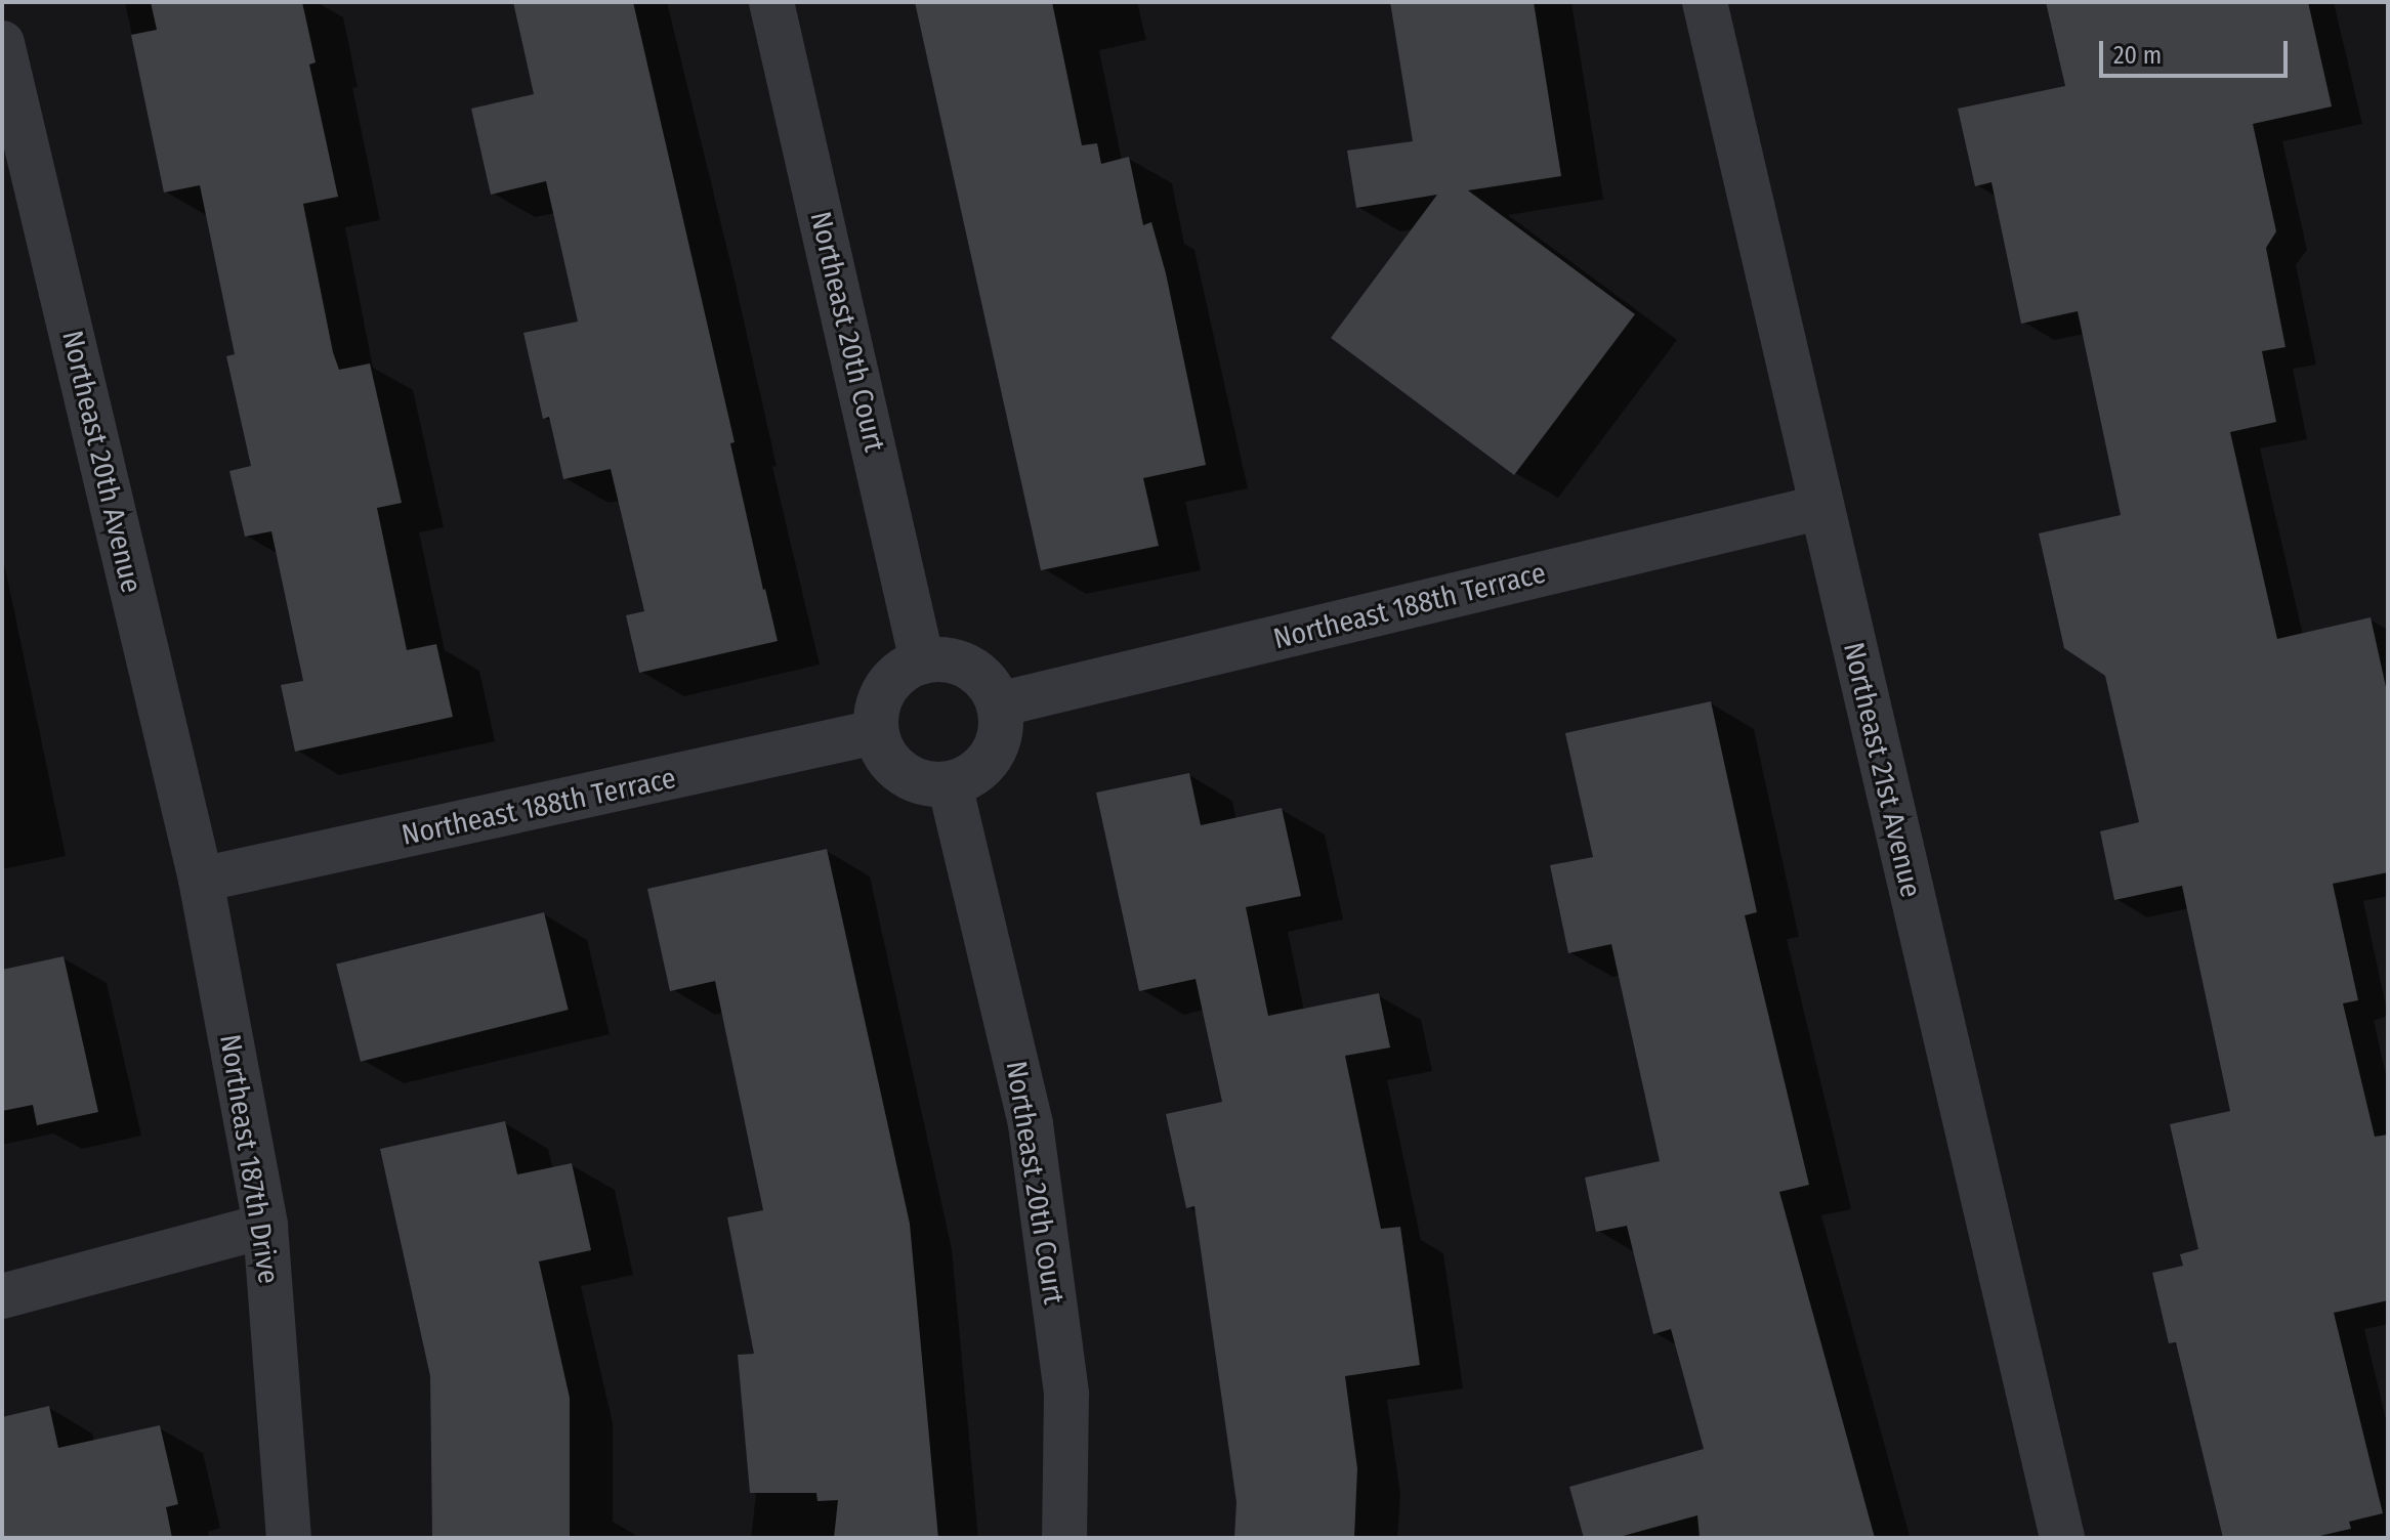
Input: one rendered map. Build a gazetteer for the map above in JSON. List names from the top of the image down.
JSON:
{
  "streets": {
    "street": [
      "Northeast 20th Court",
      "Northeast 20th Avenue",
      "Northeast 188th Terrace",
      "Northeast 21st Avenue",
      "Northeast 187th Drive"
    ]
  },
  "crossings": [
    ["Northeast 20th Court", "Northeast 188th Terrace"],
    ["Northeast 20th Avenue", "Northeast 188th Terrace"],
    ["Northeast 20th Avenue", "Northeast 187th Drive"],
    ["Northeast 188th Terrace", "Northeast 21st Avenue"],
    ["Northeast 188th Terrace", "Northeast 187th Drive"]
  ],
  "scale_bar": "20 m"
}
